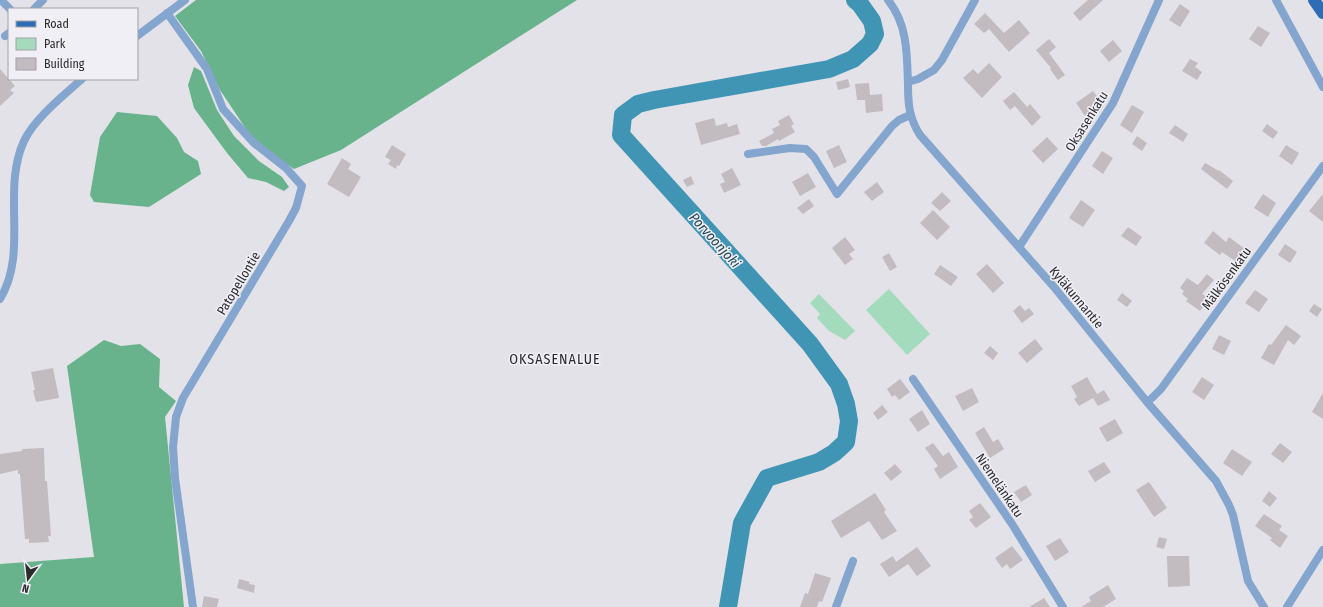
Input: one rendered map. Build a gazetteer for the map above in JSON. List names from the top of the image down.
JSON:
{
  "streets": {
    "street": [
      "Oksasenkatu",
      "Mälkösenkatu",
      "Patopellontie",
      "Kyläkunnantie",
      "Niemelänkatu"
    ]
  },
  "crossings": [
    ["Oksasenkatu", "Kyläkunnantie"],
    ["Mälkösenkatu", "Kyläkunnantie"]
  ],
  "districts": ["OKSASENALUE"],
  "water": ["Porvoonjoki"],
  "legend": ["Road", "Park", "Building"],
  "north": "bottom"
}
